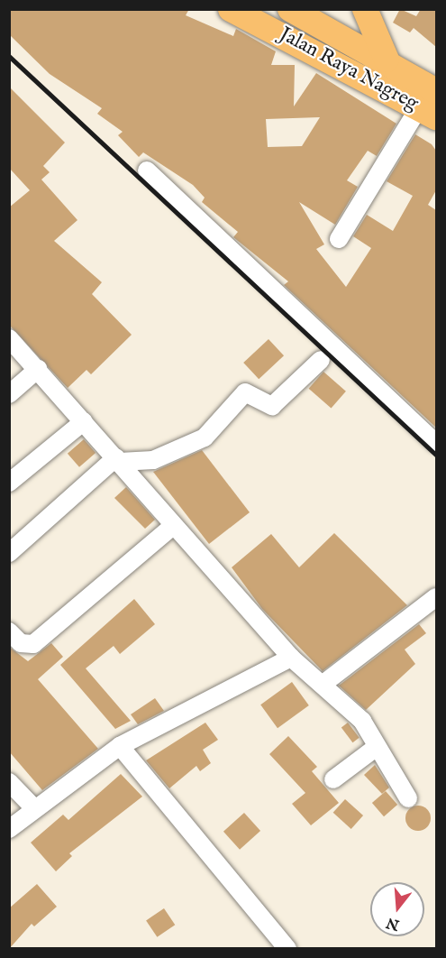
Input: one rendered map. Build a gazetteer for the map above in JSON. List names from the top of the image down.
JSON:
{
  "streets": {
    "highway": ["Jalan Raya Nagreg"]
  },
  "north": "bottom"
}
